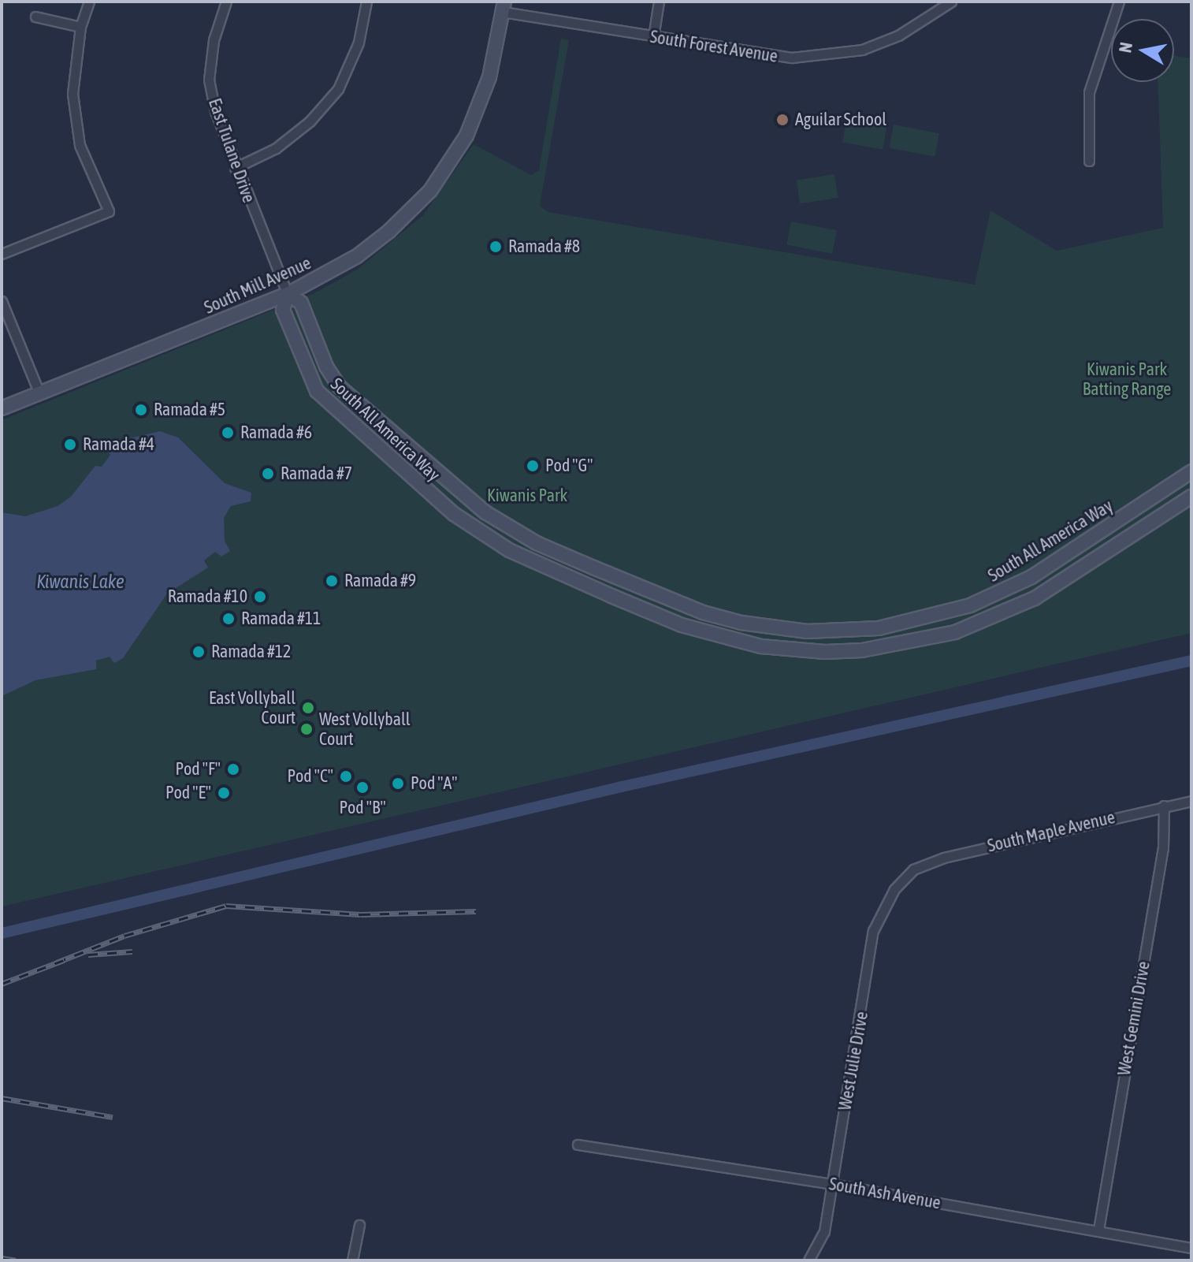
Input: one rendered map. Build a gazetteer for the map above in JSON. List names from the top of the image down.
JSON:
{
  "streets": {
    "street": [
      "South Forest Avenue",
      "East Tulane Drive",
      "South Mill Avenue",
      "South All America Way",
      "South Maple Avenue",
      "West Gemini Drive",
      "West Julie Drive",
      "South Ash Avenue"
    ]
  },
  "crossings": [
    ["South Forest Avenue", "South Mill Avenue"],
    ["East Tulane Drive", "South Mill Avenue"],
    ["East Tulane Drive", "South All America Way"],
    ["South Mill Avenue", "South All America Way"],
    ["South Maple Avenue", "West Gemini Drive"],
    ["South Maple Avenue", "West Julie Drive"],
    ["West Gemini Drive", "South Ash Avenue"],
    ["West Julie Drive", "South Ash Avenue"]
  ],
  "water": ["Kiwanis Lake"],
  "parks": ["Kiwanis Park Batting Range", "Kiwanis Park"],
  "places": [
    "Aguilar School",
    "Ramada #8",
    "Ramada #5",
    "Ramada #6",
    "Ramada #4",
    "Pod \"G\"",
    "Ramada #7",
    "Ramada #9",
    "Ramada #10",
    "Ramada #11",
    "Ramada #12",
    "East Vollyball Court",
    "West Vollyball Court",
    "Pod \"F\"",
    "Pod \"C\"",
    "Pod \"A\"",
    "Pod \"B\"",
    "Pod \"E\""
  ],
  "north": "left"
}
